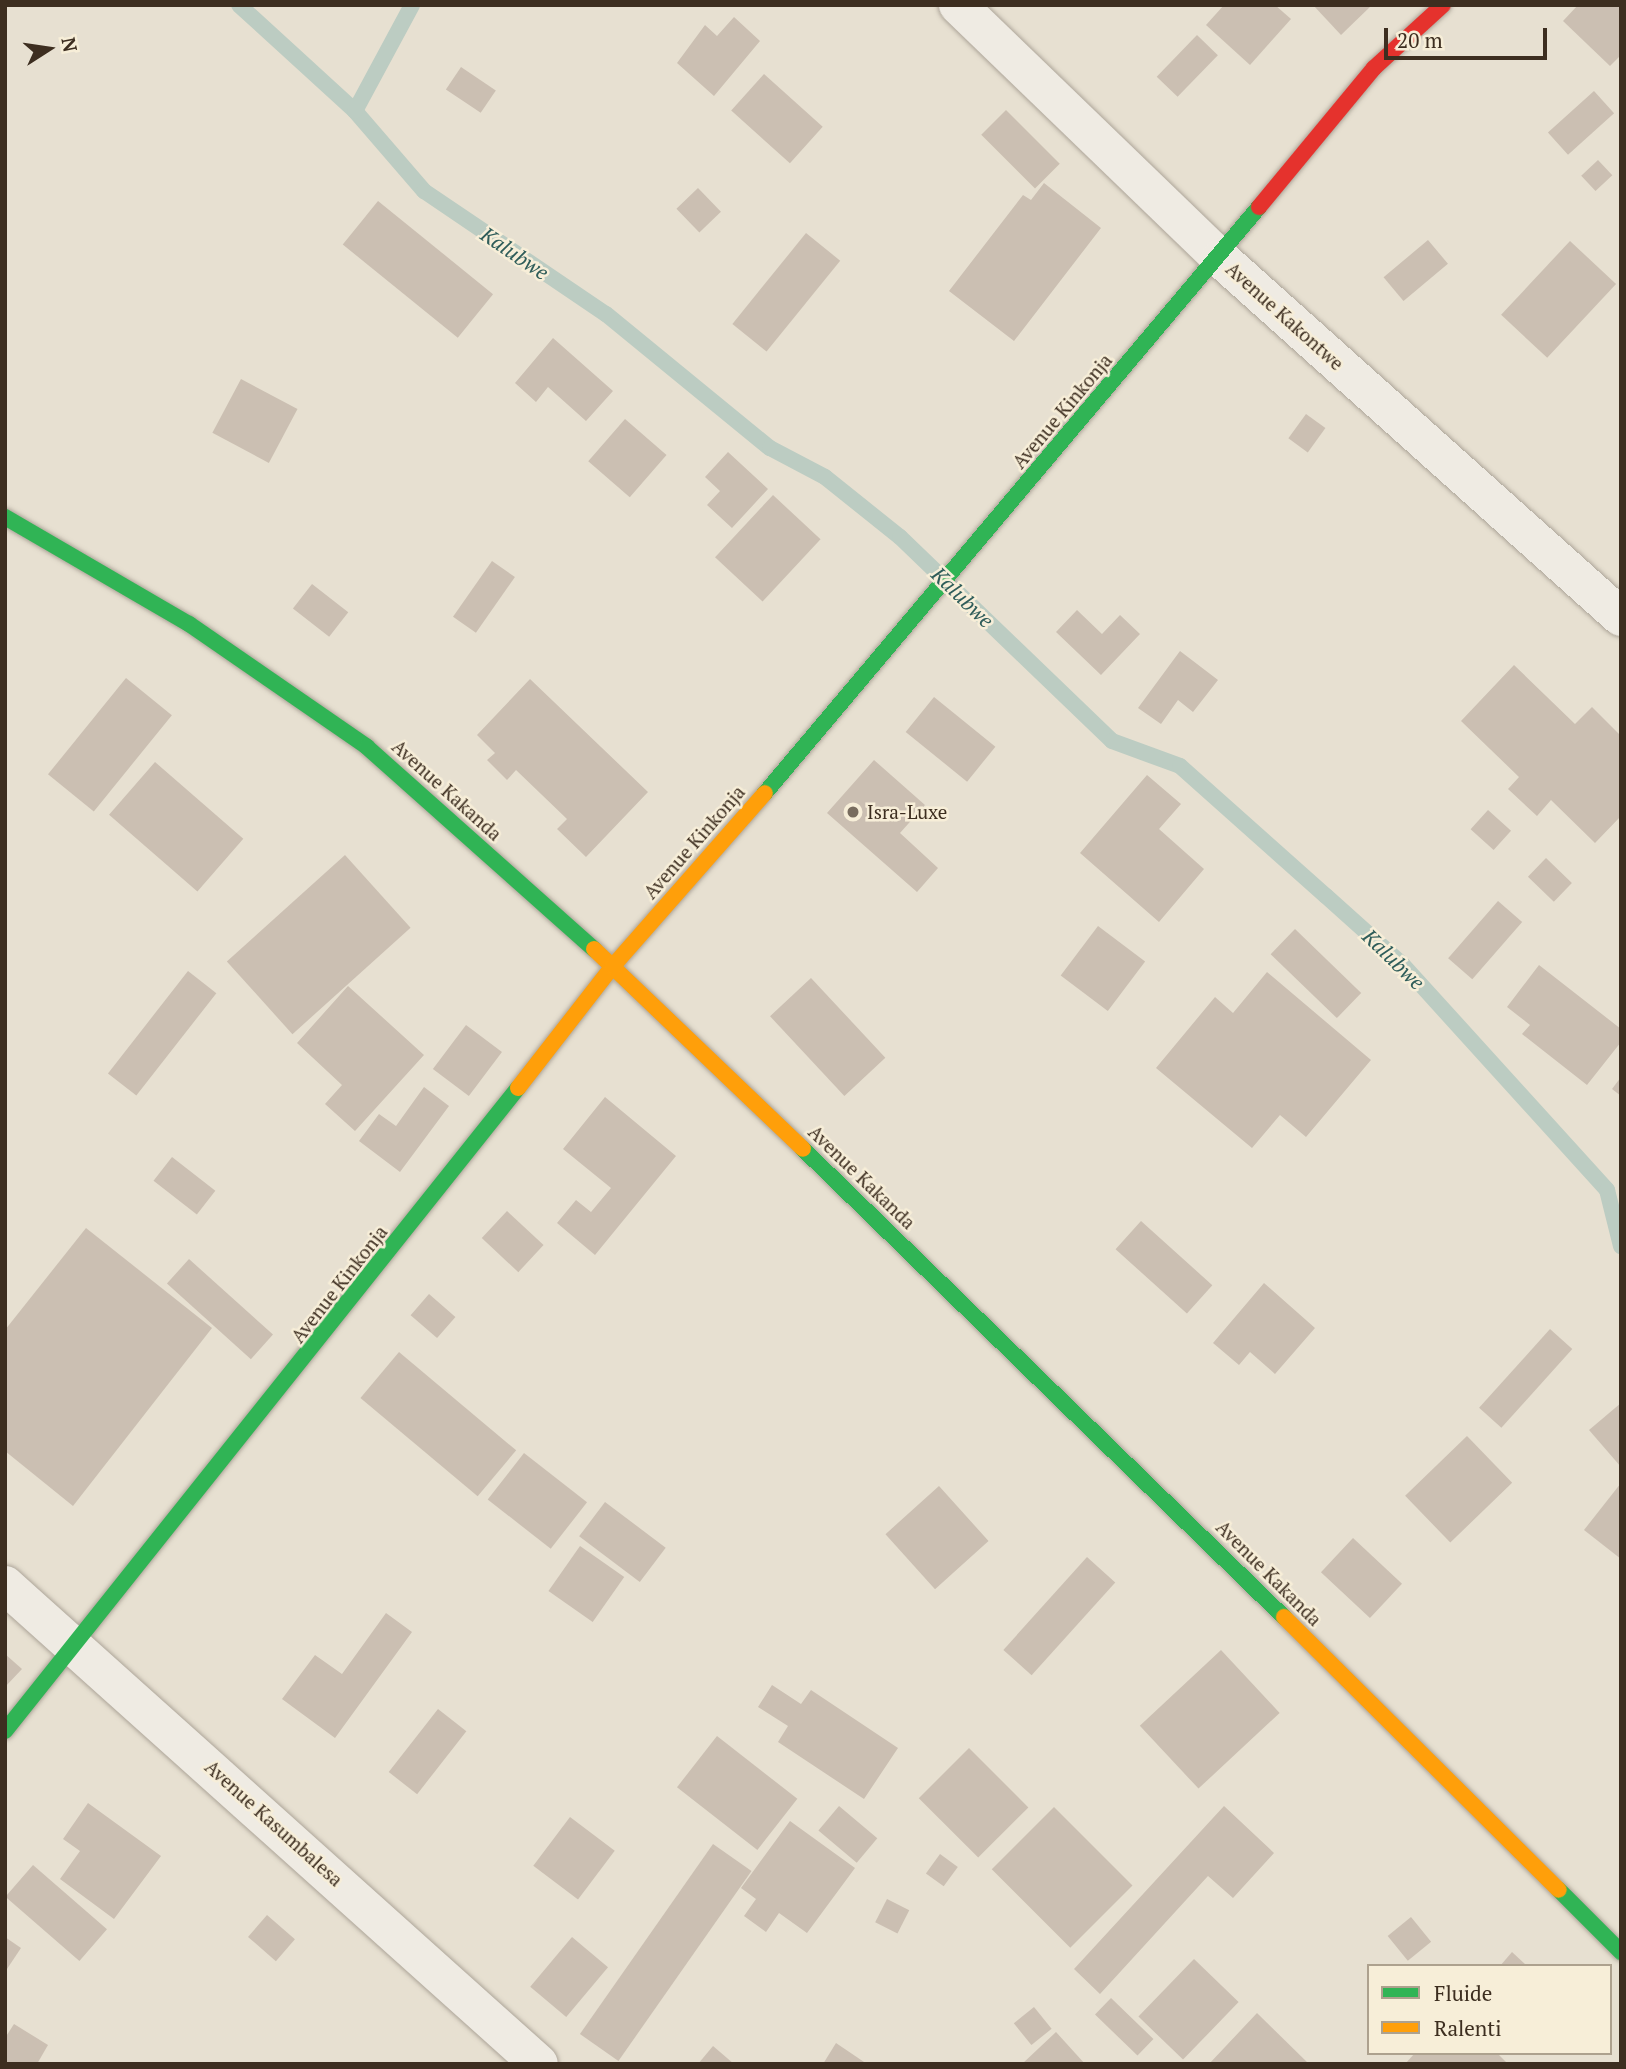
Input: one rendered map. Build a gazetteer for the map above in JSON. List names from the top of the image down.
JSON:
{
  "streets": {
    "street": [
      "Avenue Kakontwe",
      "Avenue Kinkonja",
      "Avenue Kakanda",
      "Avenue Kasumbalesa"
    ]
  },
  "crossings": [
    ["Avenue Kakontwe", "Avenue Kinkonja"],
    ["Avenue Kinkonja", "Avenue Kakanda"],
    ["Avenue Kinkonja", "Avenue Kasumbalesa"]
  ],
  "water": ["Kalubwe"],
  "places": ["Isra-Luxe"],
  "legend": ["Fluide", "Ralenti"],
  "scale_bar": "20 m",
  "north": "right"
}
